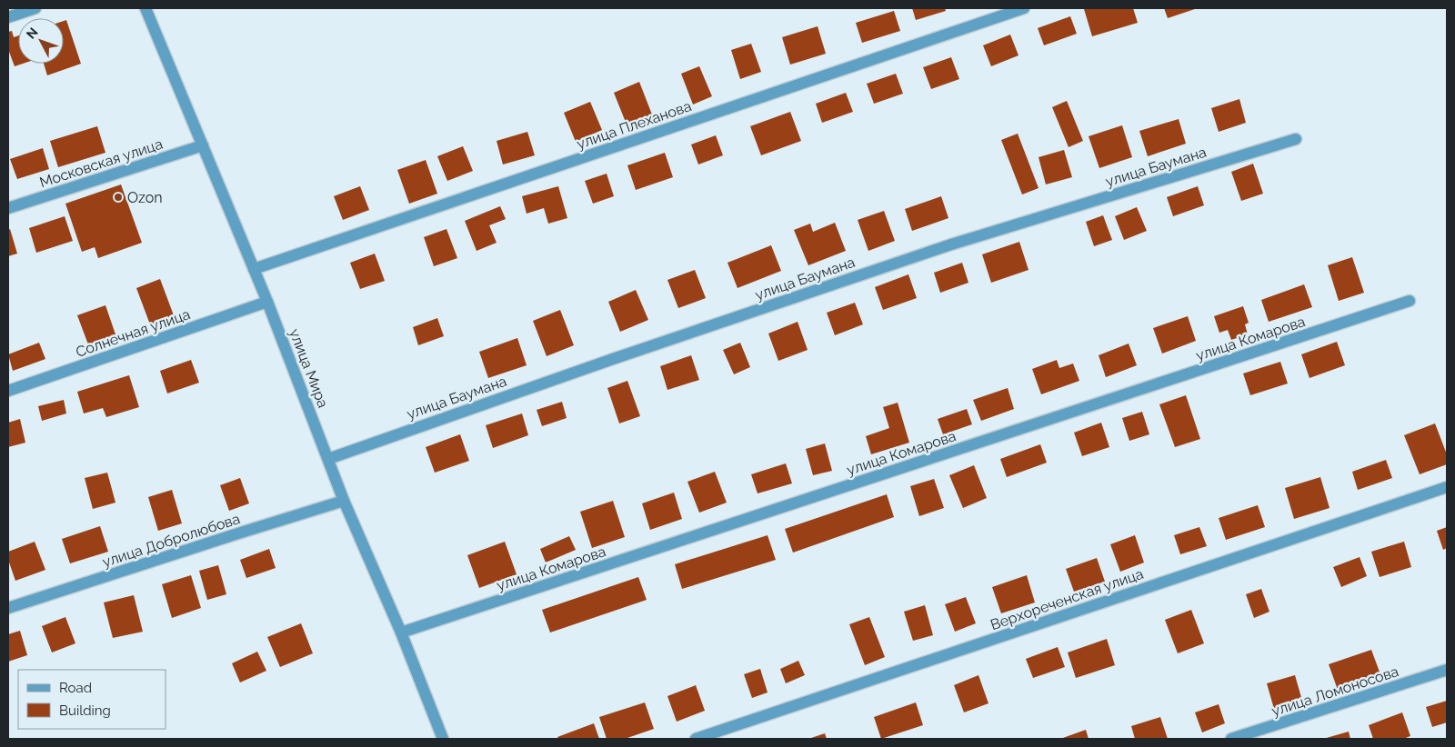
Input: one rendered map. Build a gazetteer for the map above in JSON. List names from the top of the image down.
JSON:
{
  "streets": {
    "street": [
      "улица Плеханова",
      "Московская улица",
      "улица Баумана",
      "Солнечная улица",
      "улица Комарова",
      "улица Мира",
      "улица Добролюбова",
      "Верхореченская улица",
      "улица Ломоносова"
    ]
  },
  "crossings": [
    ["улица Плеханова", "улица Мира"],
    ["Московская улица", "улица Мира"],
    ["улица Баумана", "улица Мира"],
    ["Солнечная улица", "улица Мира"],
    ["улица Комарова", "улица Мира"],
    ["улица Мира", "улица Добролюбова"]
  ],
  "places": ["Ozon"],
  "legend": ["Road", "Building"],
  "north": "top left"
}
